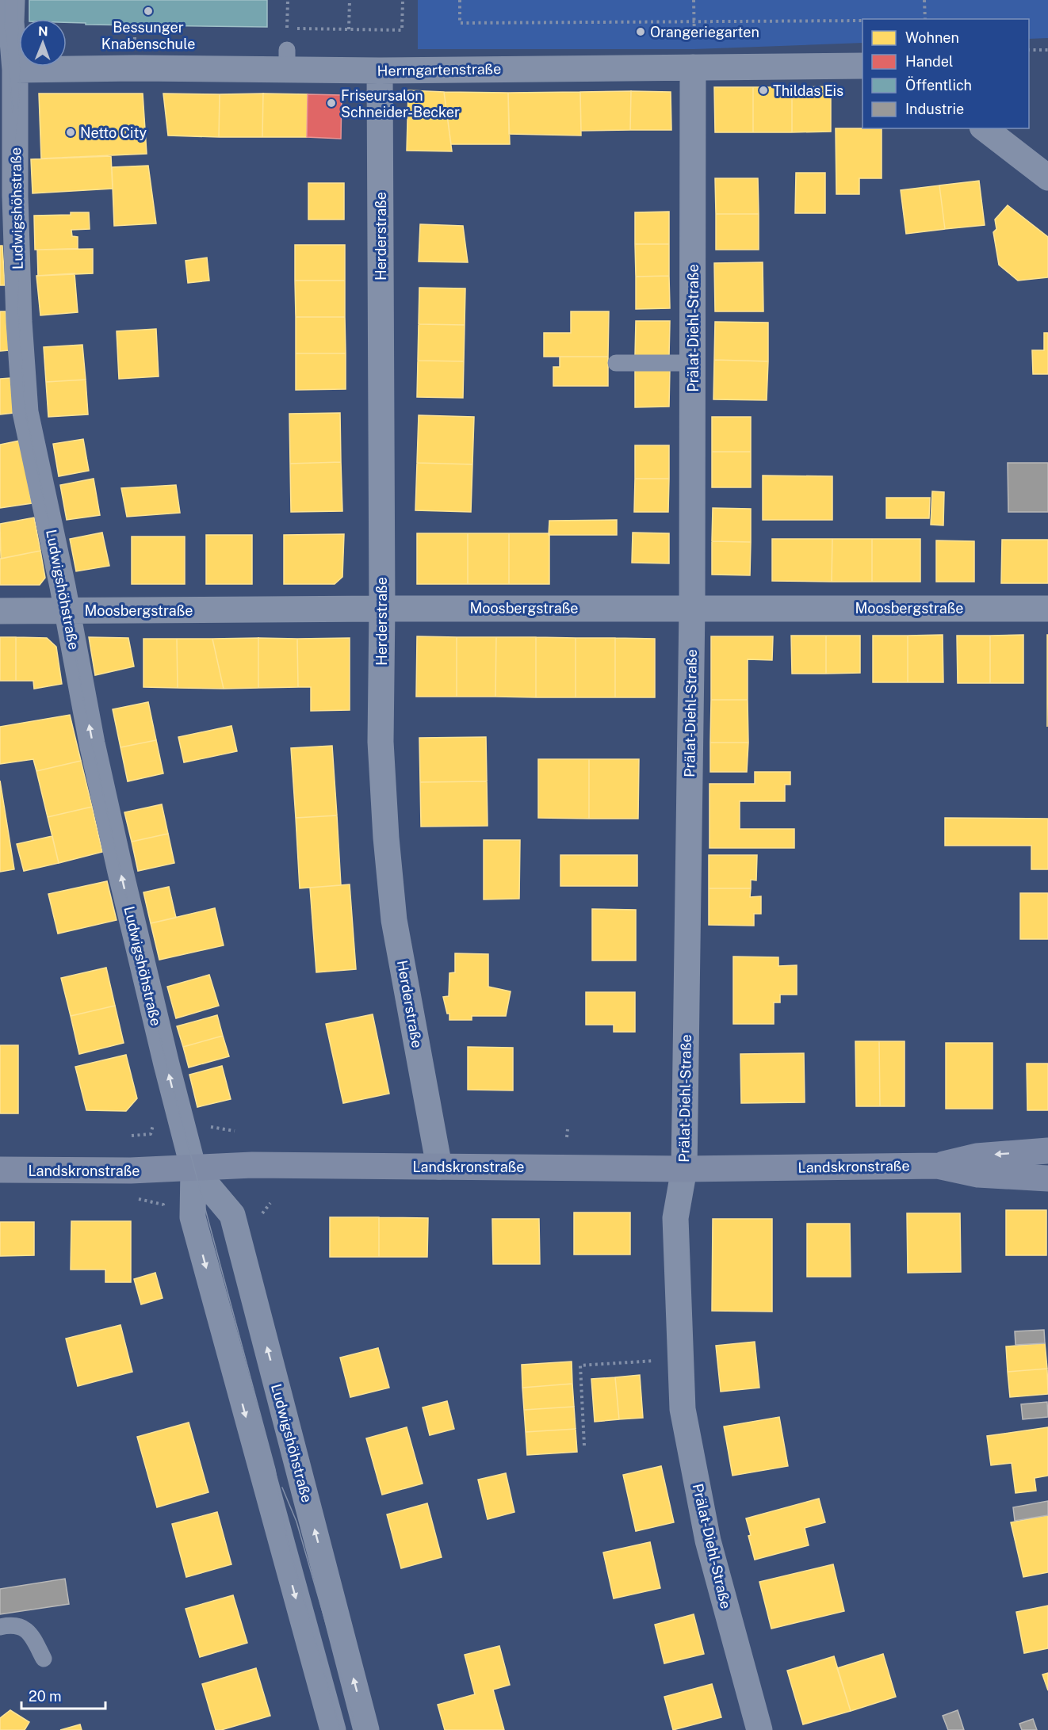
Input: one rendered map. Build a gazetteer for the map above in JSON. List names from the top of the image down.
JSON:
{
  "streets": {
    "main road": ["Landskronstraße"],
    "street": [
      "Herrngartenstraße",
      "Ludwigshöhstraße",
      "Herderstraße",
      "Prälat-Diehl-Straße",
      "Moosbergstraße"
    ]
  },
  "crossings": [
    ["Herrngartenstraße", "Ludwigshöhstraße"],
    ["Herrngartenstraße", "Herderstraße"],
    ["Herrngartenstraße", "Prälat-Diehl-Straße"],
    ["Ludwigshöhstraße", "Moosbergstraße"],
    ["Ludwigshöhstraße", "Landskronstraße"],
    ["Herderstraße", "Moosbergstraße"],
    ["Herderstraße", "Landskronstraße"],
    ["Prälat-Diehl-Straße", "Moosbergstraße"],
    ["Prälat-Diehl-Straße", "Landskronstraße"]
  ],
  "places": [
    "Bessunger Knabenschule",
    "Orangeriegarten",
    "Thildas Eis",
    "Friseursalon Schneider-Becker",
    "Netto City"
  ],
  "legend": [
    "Wohnen",
    "Handel",
    "Öffentlich",
    "Industrie"
  ],
  "scale_bar": "20 m",
  "north": "top"
}
